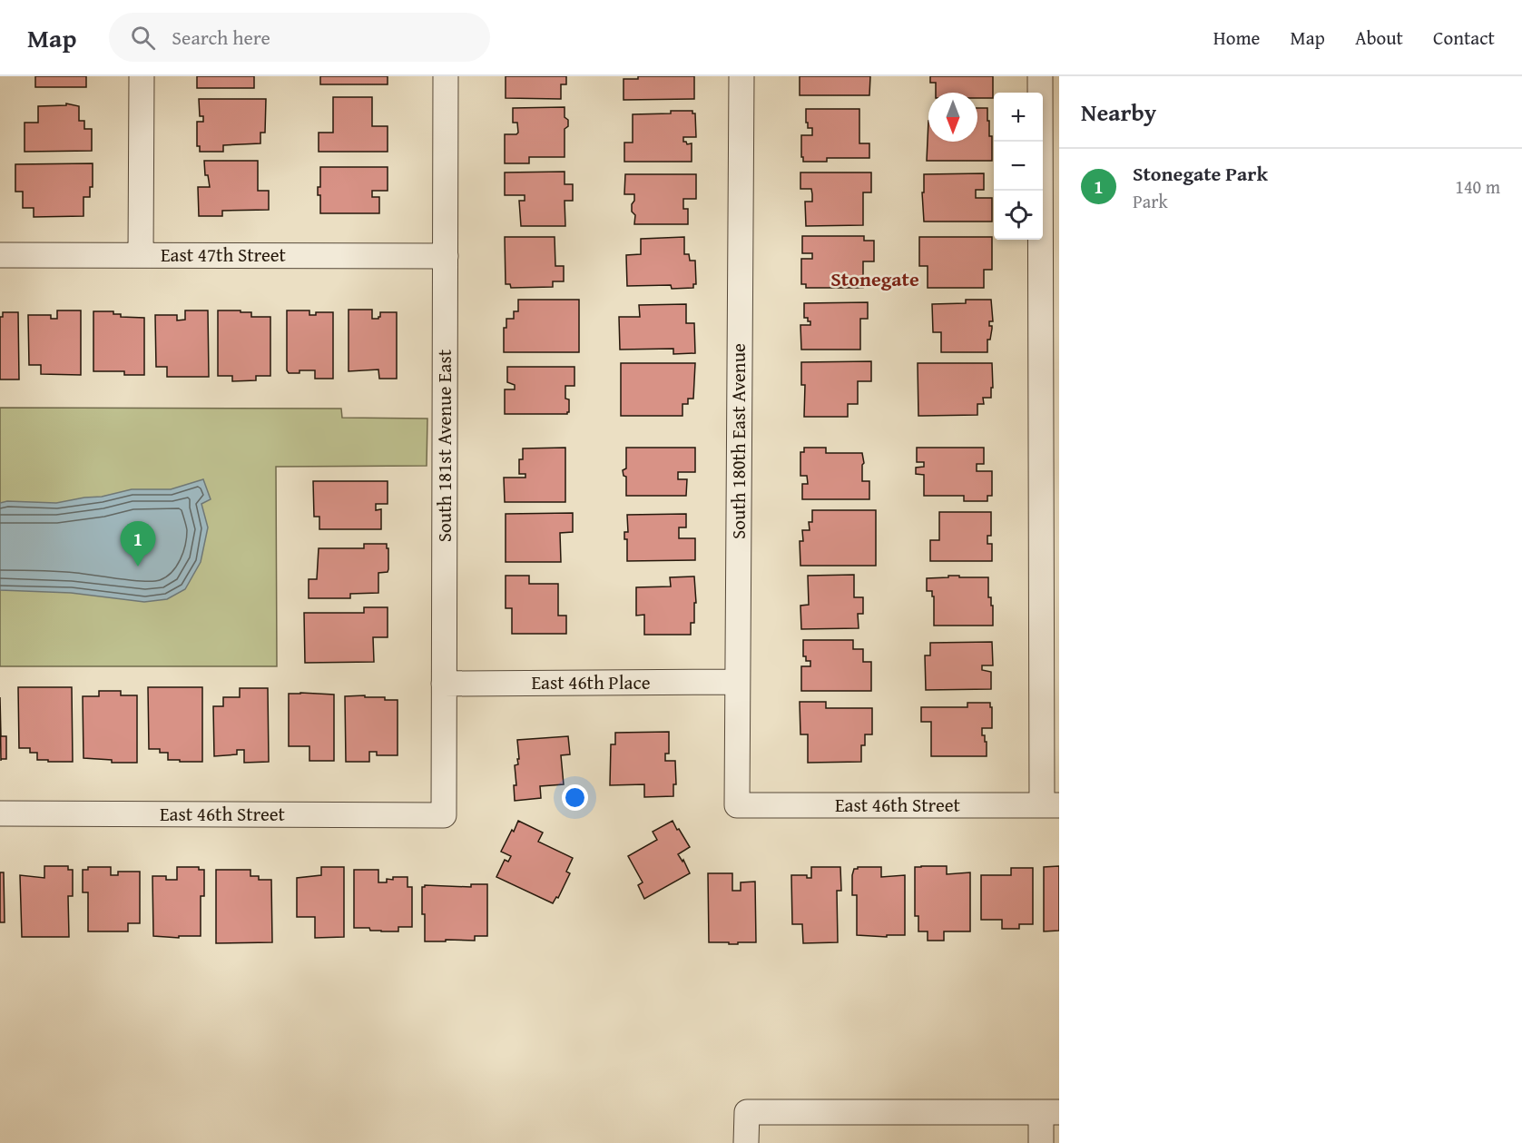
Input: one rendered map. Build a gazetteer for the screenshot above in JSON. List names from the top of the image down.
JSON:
{
  "streets": {
    "street": [
      "East 47th Street",
      "South 180th East Avenue",
      "South 181st Avenue East",
      "East 46th Place",
      "East 46th Street"
    ]
  },
  "crossings": [
    ["East 47th Street", "South 181st Avenue East"],
    ["South 180th East Avenue", "East 46th Place"],
    ["South 180th East Avenue", "East 46th Street"],
    ["South 181st Avenue East", "East 46th Place"],
    ["South 181st Avenue East", "East 46th Street"]
  ],
  "districts": ["Stonegate"],
  "north": "bottom",
  "page": {
    "header": "Map",
    "search": "Search here",
    "nav": [
      "Home",
      "Map",
      "About",
      "Contact"
    ],
    "heading": "Nearby",
    "map_buttons": ["+", "−"],
    "list": [
      {
        "mark": "1",
        "name": "Stonegate Park",
        "note": "Park",
        "value": "140 m"
      }
    ],
    "pins": "1"
  }
}
